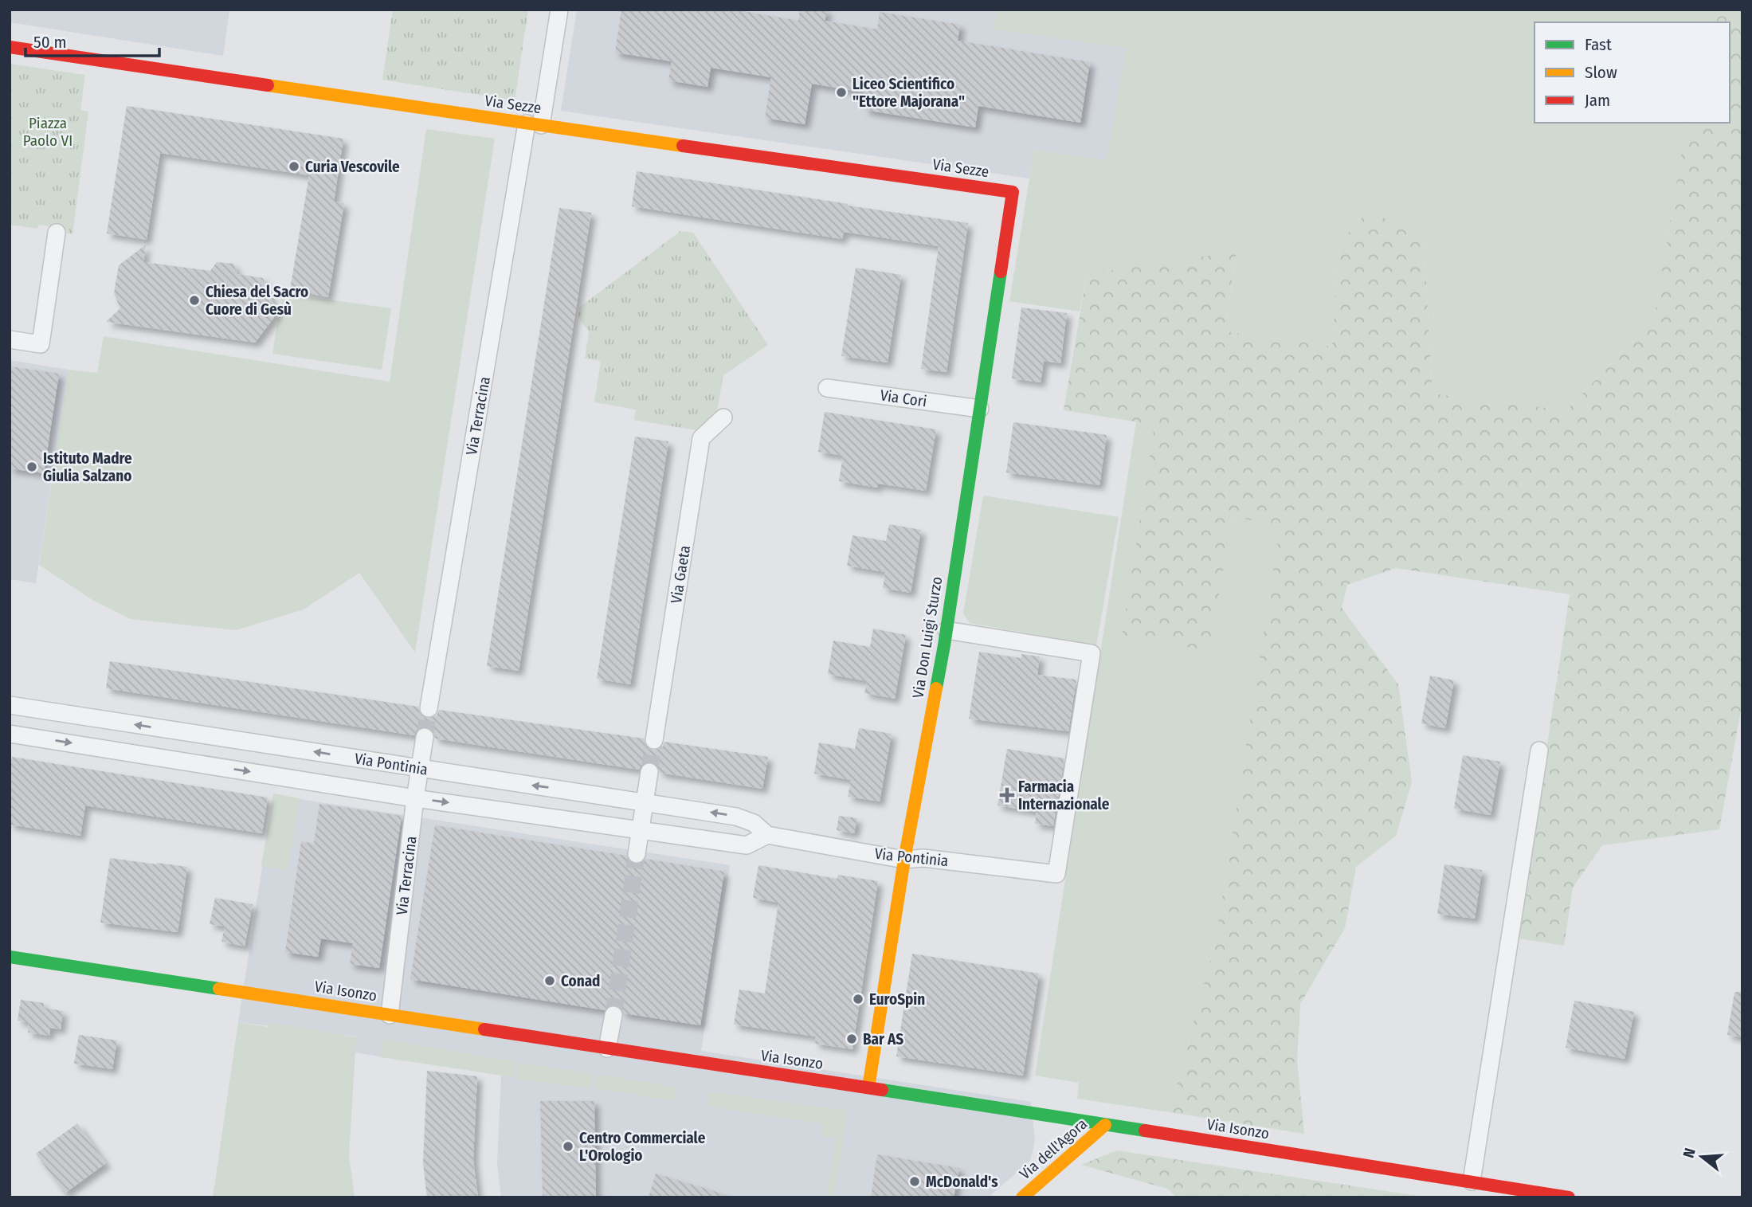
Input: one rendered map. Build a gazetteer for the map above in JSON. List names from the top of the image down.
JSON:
{
  "streets": {
    "street": [
      "Via Sezze",
      "Via Cori",
      "Via Terracina",
      "Via Gaeta",
      "Via Don Luigi Sturzo",
      "Via Pontinia",
      "Via Isonzo",
      "Via dell'Agora"
    ]
  },
  "crossings": [
    ["Via Sezze", "Via Terracina"],
    ["Via Sezze", "Via Don Luigi Sturzo"],
    ["Via Cori", "Via Don Luigi Sturzo"],
    ["Via Terracina", "Via Pontinia"],
    ["Via Terracina", "Via Isonzo"],
    ["Via Don Luigi Sturzo", "Via Pontinia"],
    ["Via Don Luigi Sturzo", "Via Isonzo"],
    ["Via Isonzo", "Via dell'Agora"]
  ],
  "parks": ["Piazza Paolo VI"],
  "places": {
    "other": [
      "Liceo Scientifico \"Ettore Majorana\"",
      "Curia Vescovile",
      "Chiesa del Sacro Cuore di Gesù",
      "Istituto Madre Giulia Salzano",
      "Conad",
      "EuroSpin",
      "Bar AS",
      "Centro Commerciale L'Orologio",
      "McDonald's"
    ],
    "health": ["Farmacia Internazionale"]
  },
  "legend": ["Fast", "Slow", "Jam"],
  "scale_bar": "50 m",
  "north": "left"
}
